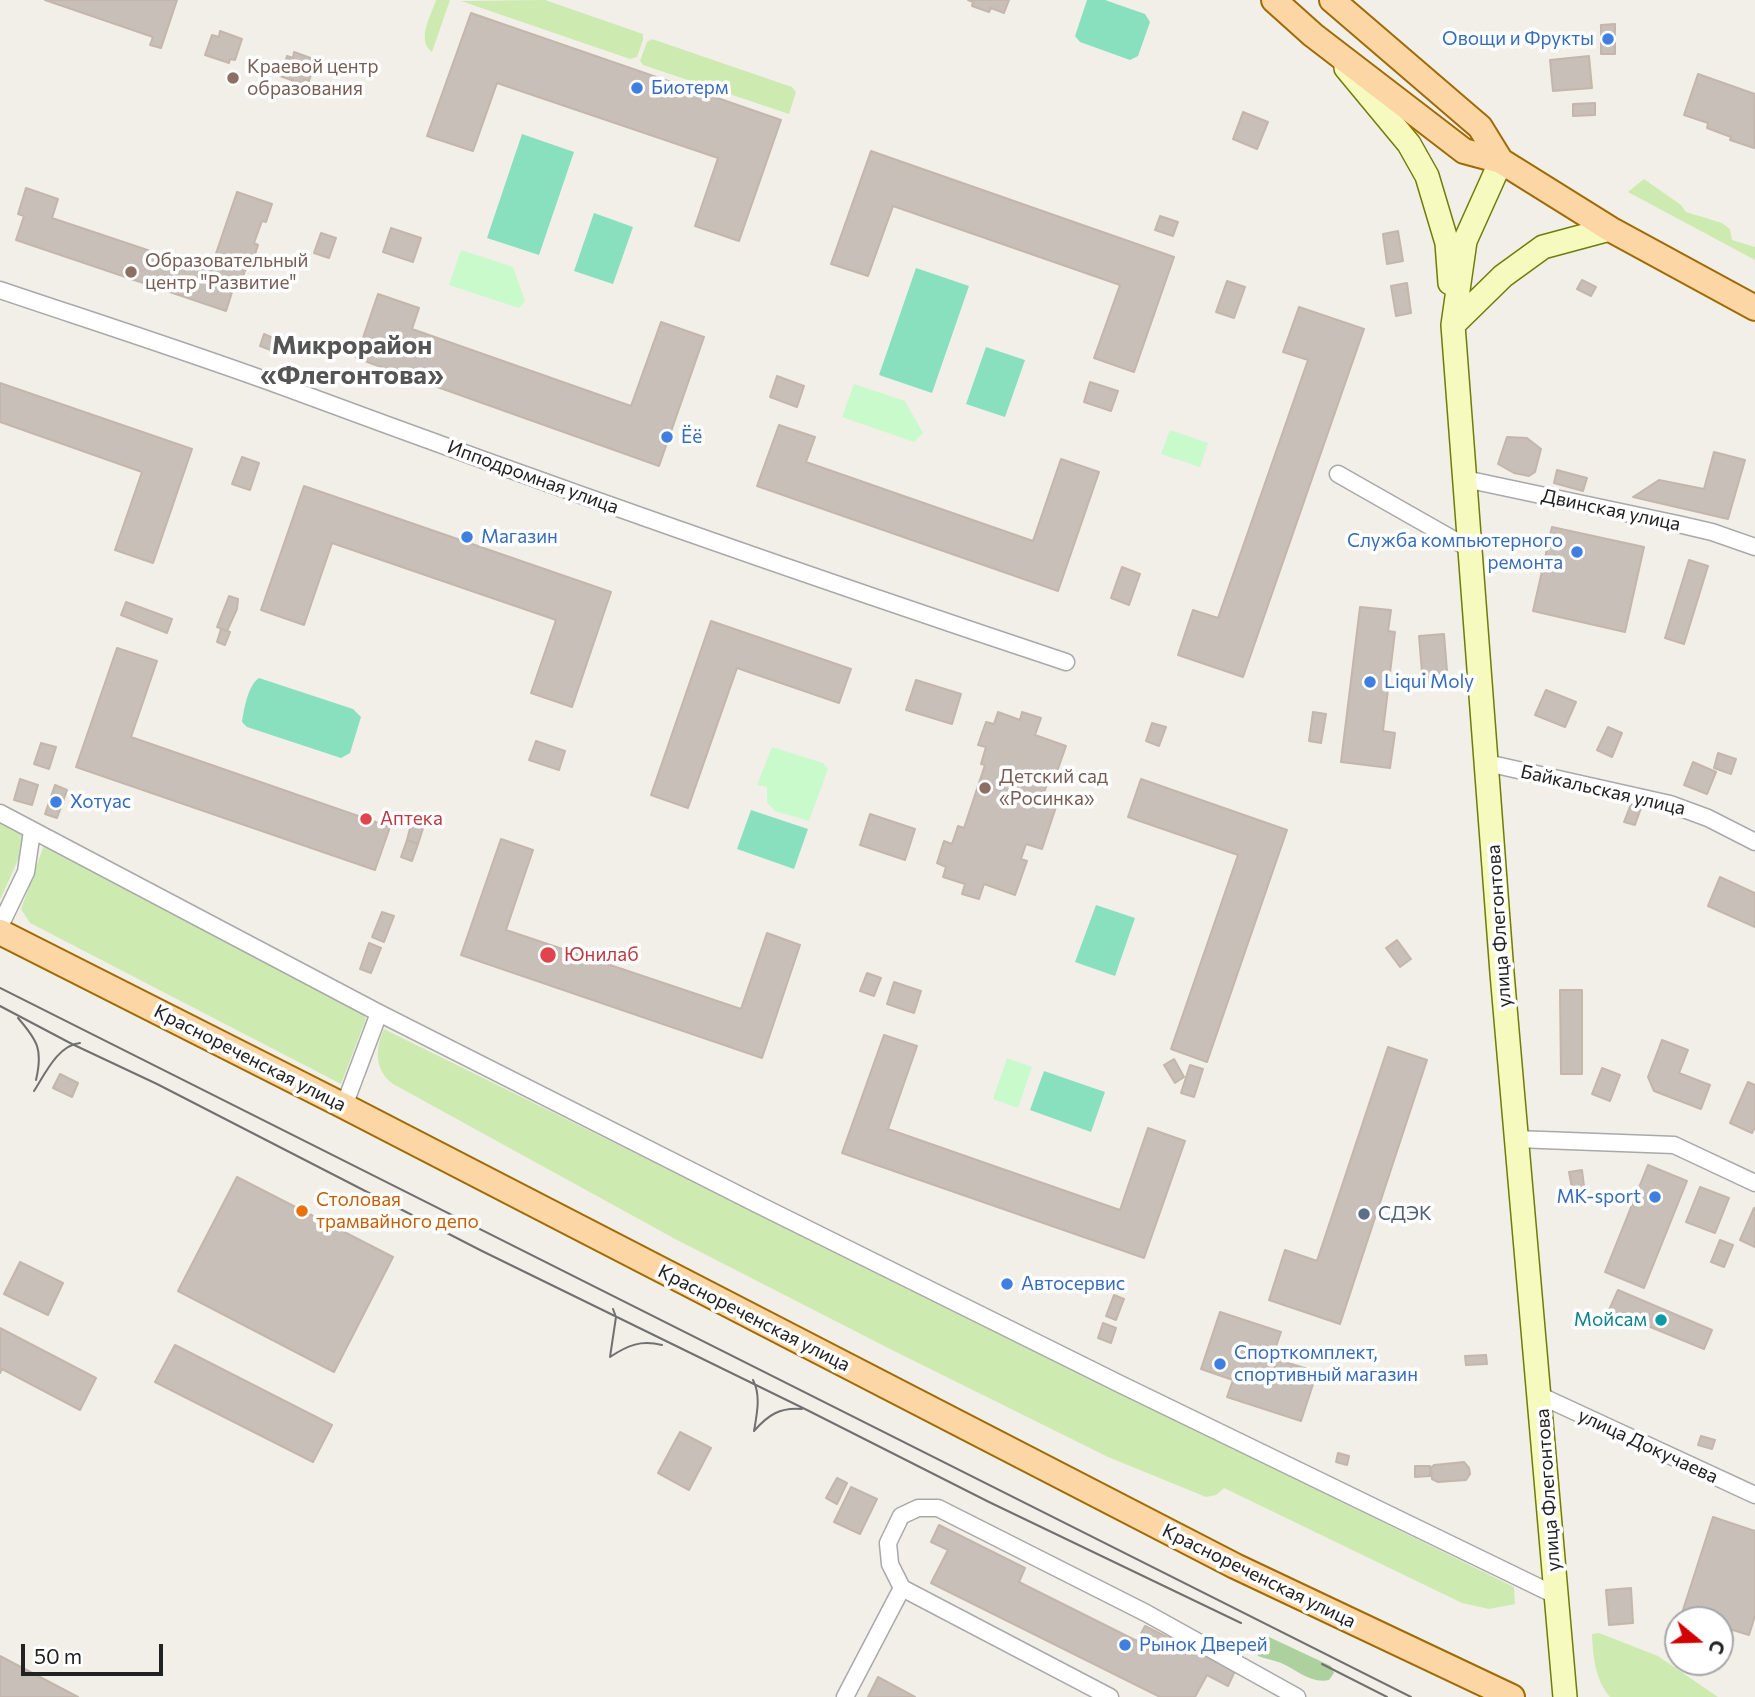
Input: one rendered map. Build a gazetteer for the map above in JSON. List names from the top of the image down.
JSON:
{
  "streets": {
    "main road": ["Краснореченская улица"],
    "street": [
      "Ипподромная улица",
      "Двинская улица",
      "Байкальская улица",
      "улица Флегонтова",
      "улица Докучаева"
    ]
  },
  "crossings": [
    ["Двинская улица", "улица Флегонтова"],
    ["Байкальская улица", "улица Флегонтова"],
    ["улица Флегонтова", "улица Докучаева"]
  ],
  "districts": ["Микрорайон «Флегонтова»"],
  "places": [
    "Овощи и Фрукты",
    "Краевой центр образования",
    "Биотерм",
    "Образовательный центр \"Развитие\"",
    "Ёё",
    "Магазин",
    "Служба компьютерного ремонта",
    "Liqui Moly",
    "Детский сад «Росинка»",
    "Хотуас",
    "Аптека",
    "Юнилаб",
    "MK-sport",
    "Столовая трамвайного депо",
    "СДЭК",
    "Автосервис",
    "Мойсам",
    "Спорткомплект, спортивный магазин",
    "Рынок Дверей"
  ],
  "scale_bar": "50 m",
  "north": "right"
}
